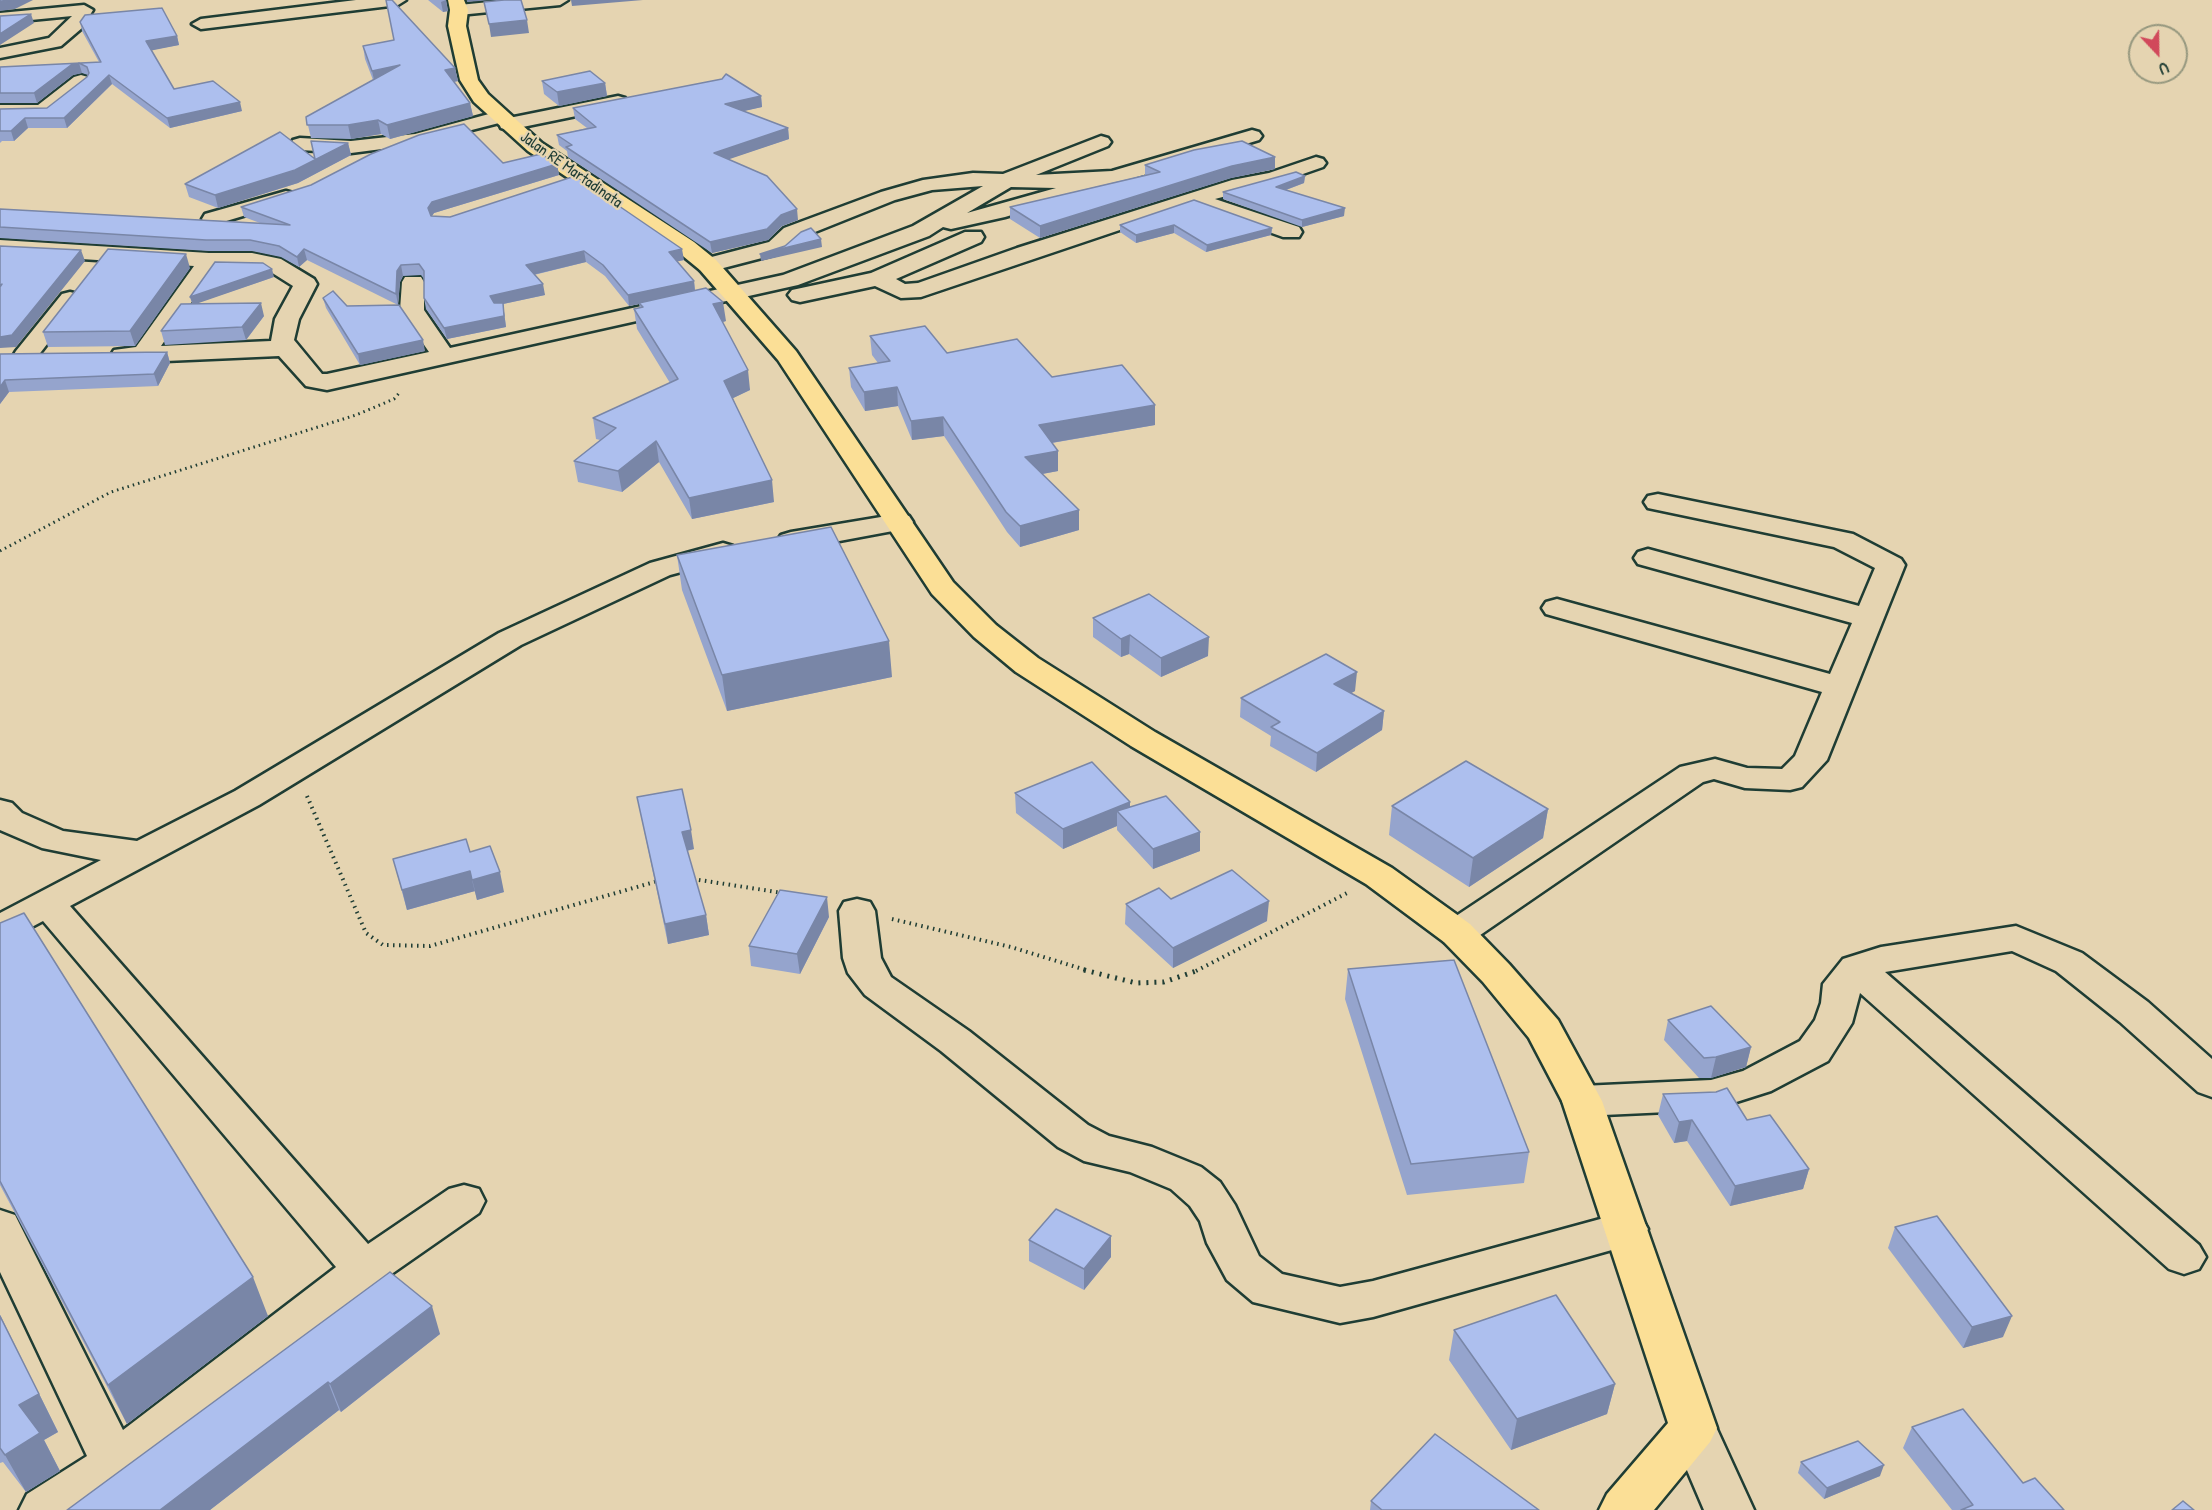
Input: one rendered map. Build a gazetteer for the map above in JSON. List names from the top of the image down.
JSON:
{
  "streets": {
    "highway": ["Jalan RE Martadinata"]
  },
  "north": "bottom"
}
